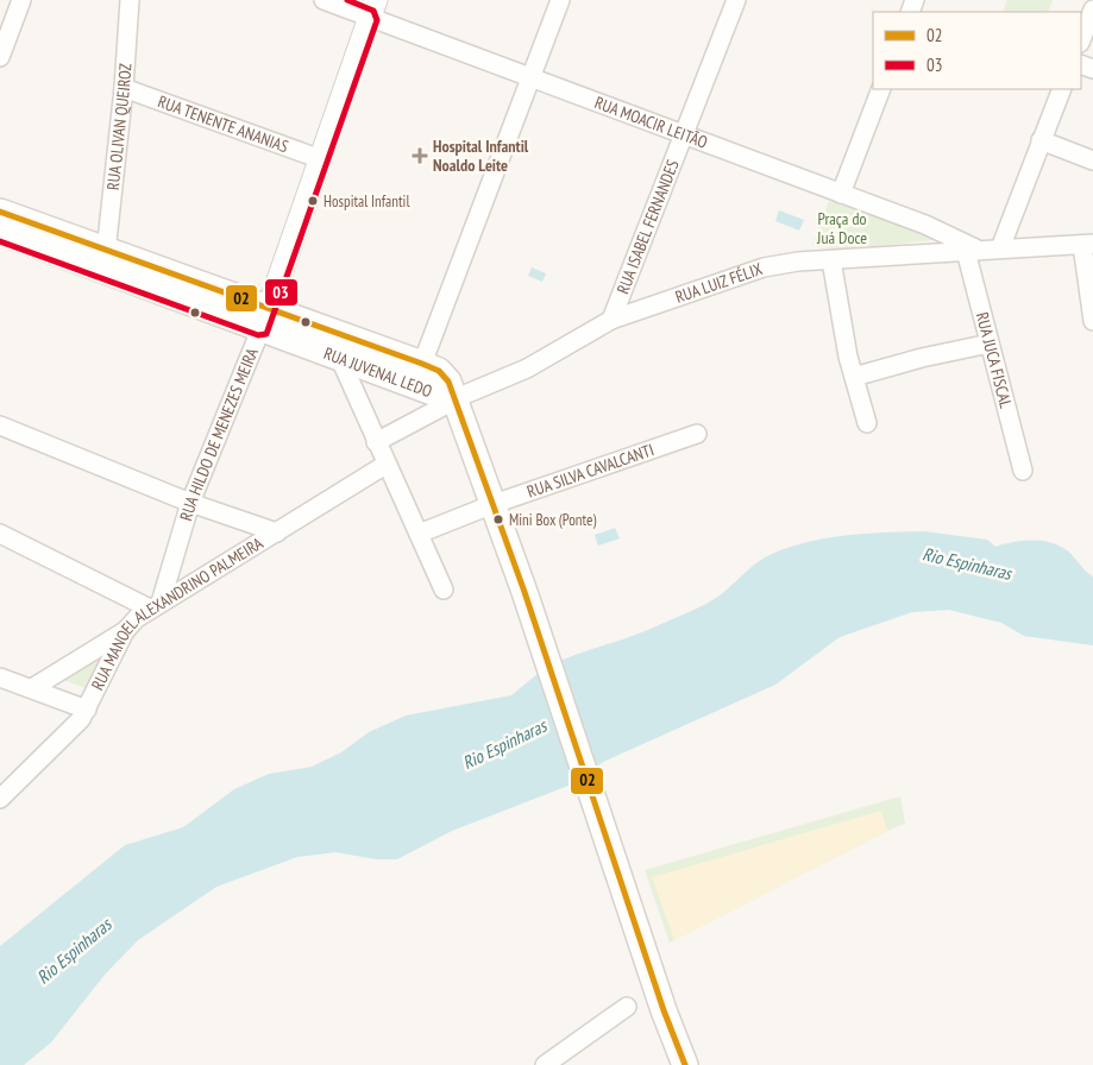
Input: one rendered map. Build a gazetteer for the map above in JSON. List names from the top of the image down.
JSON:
{
  "streets": {
    "main road": ["RUA JUVENAL LEDO"],
    "street": [
      "RUA TENENTE ANANIAS",
      "RUA MOACIR LEITÃO",
      "RUA OLIVAN QUEIROZ",
      "RUA ISABEL FERNANDES",
      "RUA LUIZ FÉLIX",
      "RUA JUCA FISCAL",
      "RUA HILDO DE MENEZES MEIRA",
      "RUA SILVA CAVALCANTI",
      "RUA MANOEL ALEXANDRINO PALMEIRA"
    ]
  },
  "crossings": [
    ["RUA TENENTE ANANIAS", "RUA OLIVAN QUEIROZ"],
    ["RUA TENENTE ANANIAS", "RUA HILDO DE MENEZES MEIRA"],
    ["RUA MOACIR LEITÃO", "RUA ISABEL FERNANDES"],
    ["RUA MOACIR LEITÃO", "RUA LUIZ FÉLIX"],
    ["RUA MOACIR LEITÃO", "RUA JUCA FISCAL"],
    ["RUA MOACIR LEITÃO", "RUA HILDO DE MENEZES MEIRA"],
    ["RUA OLIVAN QUEIROZ", "RUA JUVENAL LEDO"],
    ["RUA ISABEL FERNANDES", "RUA LUIZ FÉLIX"],
    ["RUA LUIZ FÉLIX", "RUA JUCA FISCAL"],
    ["RUA LUIZ FÉLIX", "RUA JUVENAL LEDO"],
    ["RUA JUVENAL LEDO", "RUA HILDO DE MENEZES MEIRA"],
    ["RUA HILDO DE MENEZES MEIRA", "RUA MANOEL ALEXANDRINO PALMEIRA"]
  ],
  "water": ["Rio Espinharas"],
  "parks": ["Praça do Juá Doce"],
  "places": {
    "health": ["Hospital Infantil Noaldo Leite"],
    "other": ["Hospital Infantil", "Mini Box (Ponte)"]
  },
  "lines": ["transit line 03", "transit line 02"],
  "legend": ["02", "03"]
}
